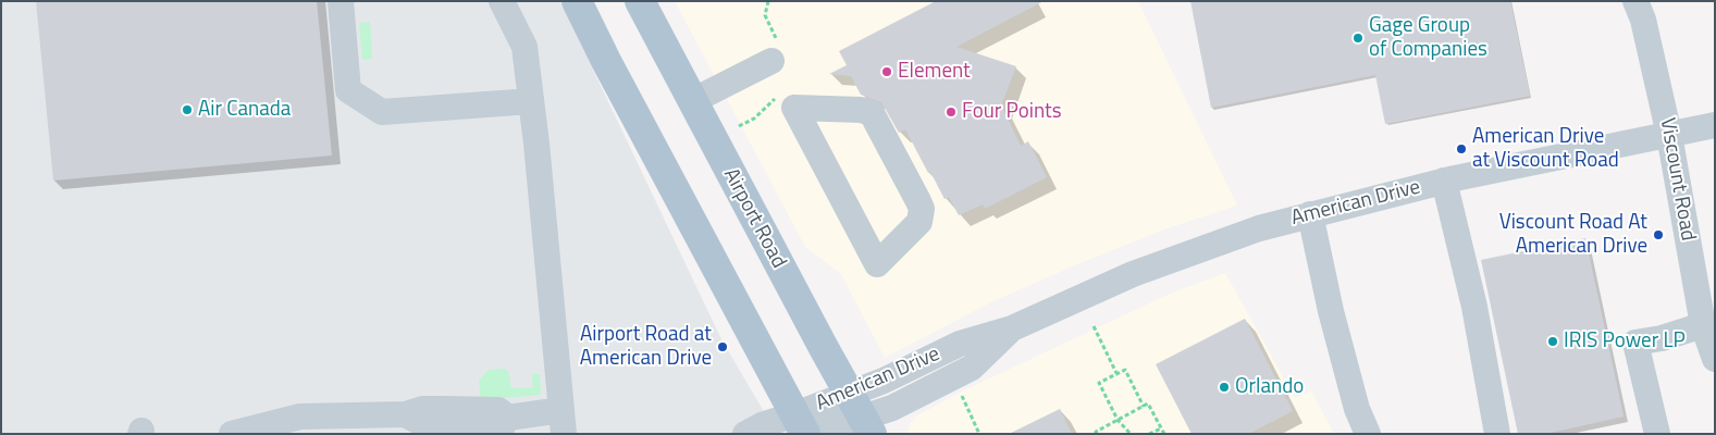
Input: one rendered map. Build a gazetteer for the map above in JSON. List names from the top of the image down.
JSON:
{
  "streets": {
    "main road": ["Airport Road"],
    "street": ["Viscount Road", "American Drive"]
  },
  "crossings": [
    ["Viscount Road", "American Drive"],
    ["American Drive", "Airport Road"]
  ],
  "places": [
    "Gage Group of Companies",
    "Element",
    "Air Canada",
    "Four Points",
    "American Drive at Viscount Road",
    "Viscount Road At American Drive",
    "IRIS Power LP",
    "Airport Road at American Drive",
    "Orlando"
  ]
}
